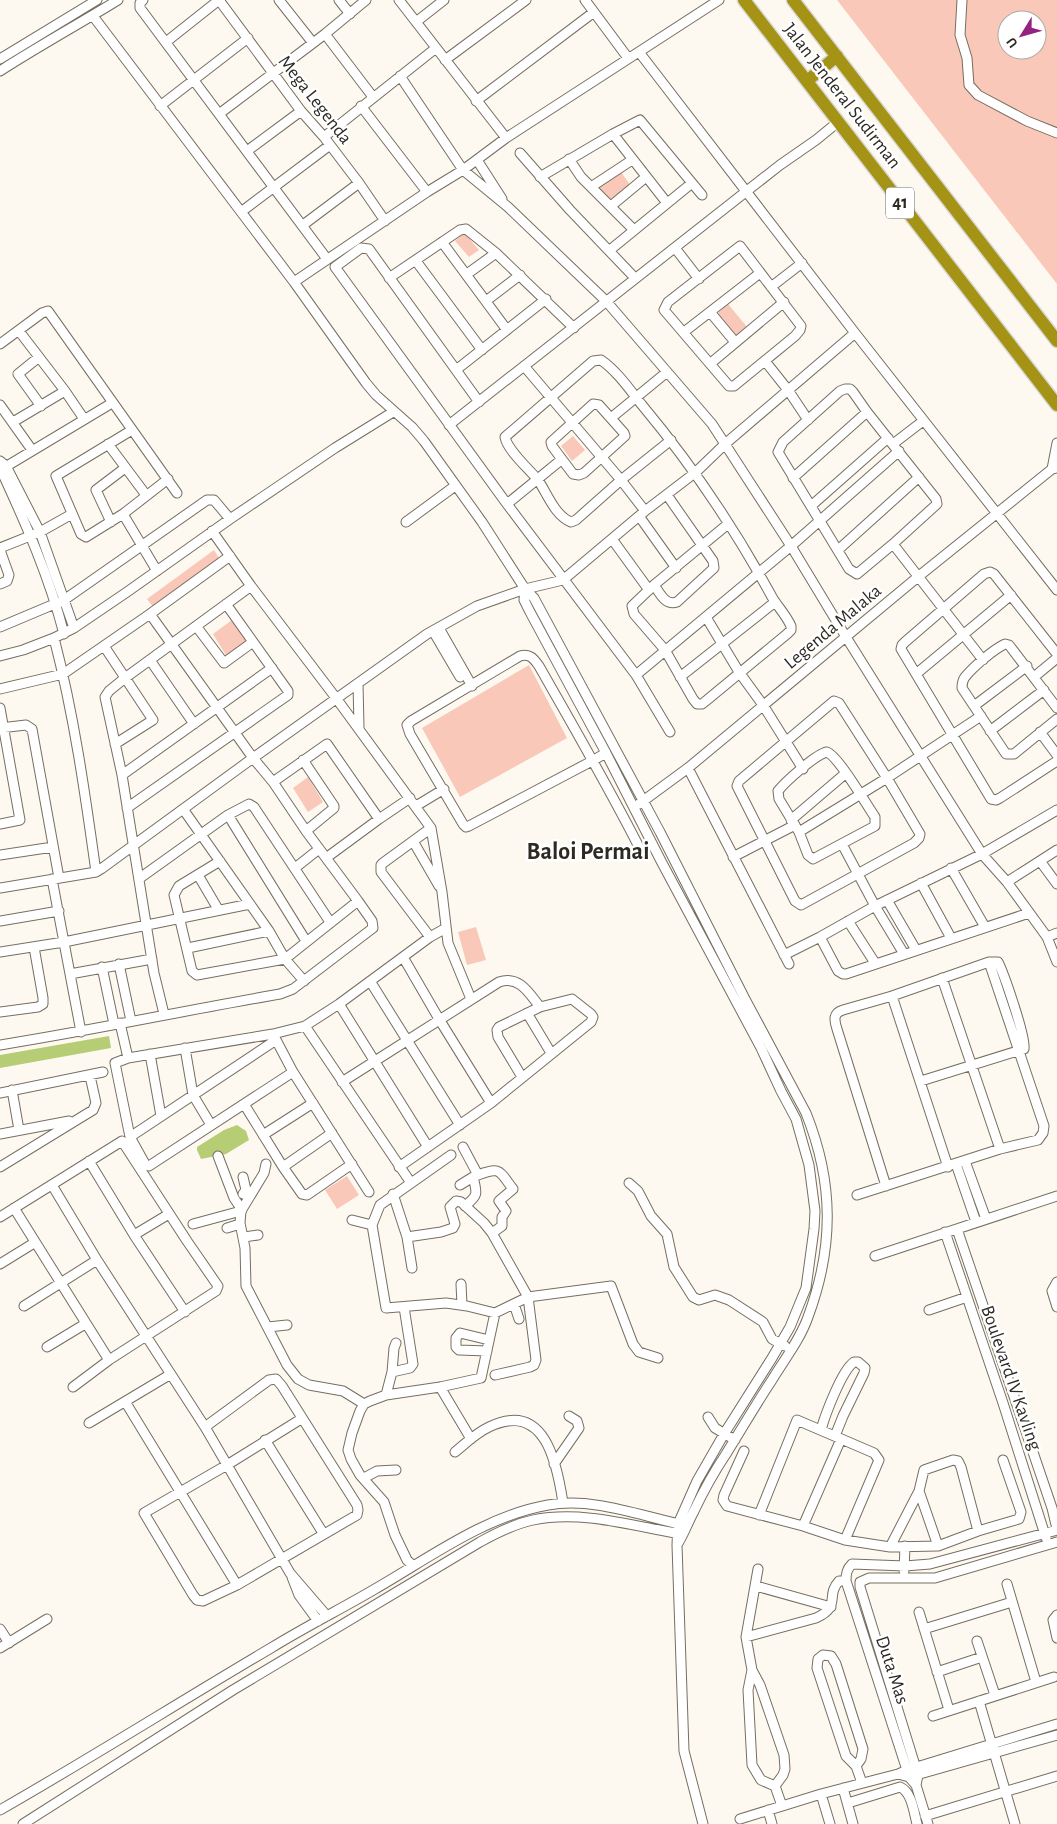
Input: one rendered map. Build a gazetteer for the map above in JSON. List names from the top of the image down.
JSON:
{
  "streets": {
    "highway": ["Jalan Jenderal Sudirman", "41"],
    "street": [
      "Mega Legenda",
      "Legenda Malaka",
      "Boulevard IV Kavling",
      "Duta Mas"
    ]
  },
  "districts": ["Baloi Permai"],
  "north": "bottom left"
}
